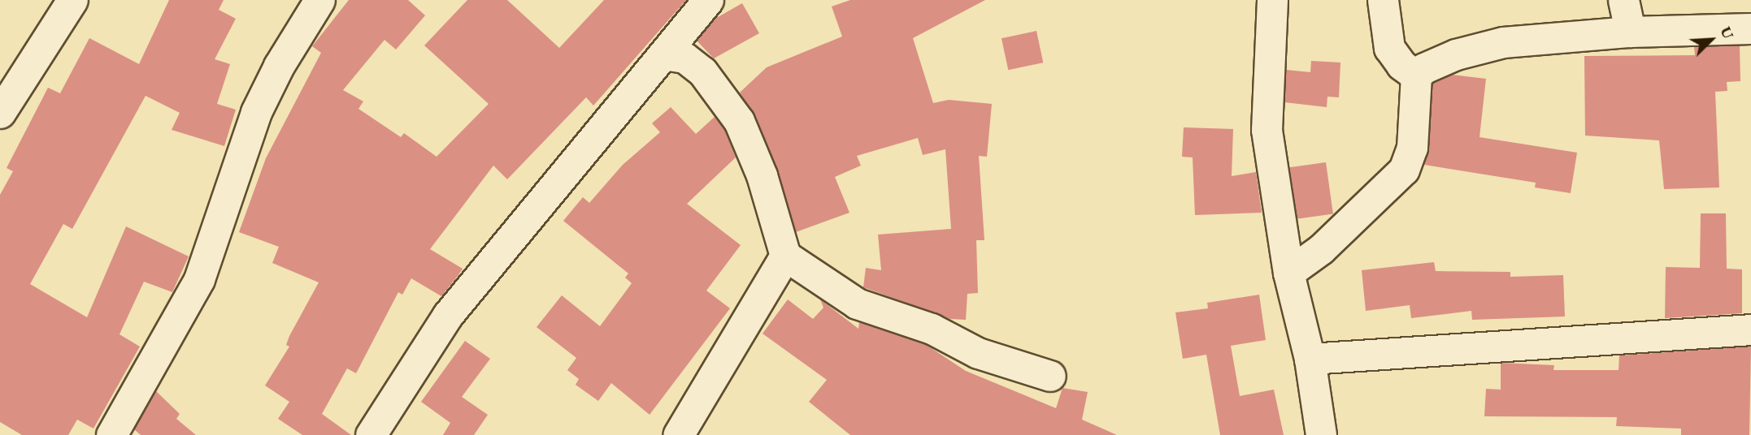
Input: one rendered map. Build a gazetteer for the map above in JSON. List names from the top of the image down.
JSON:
{
  "north": "top right"
}
